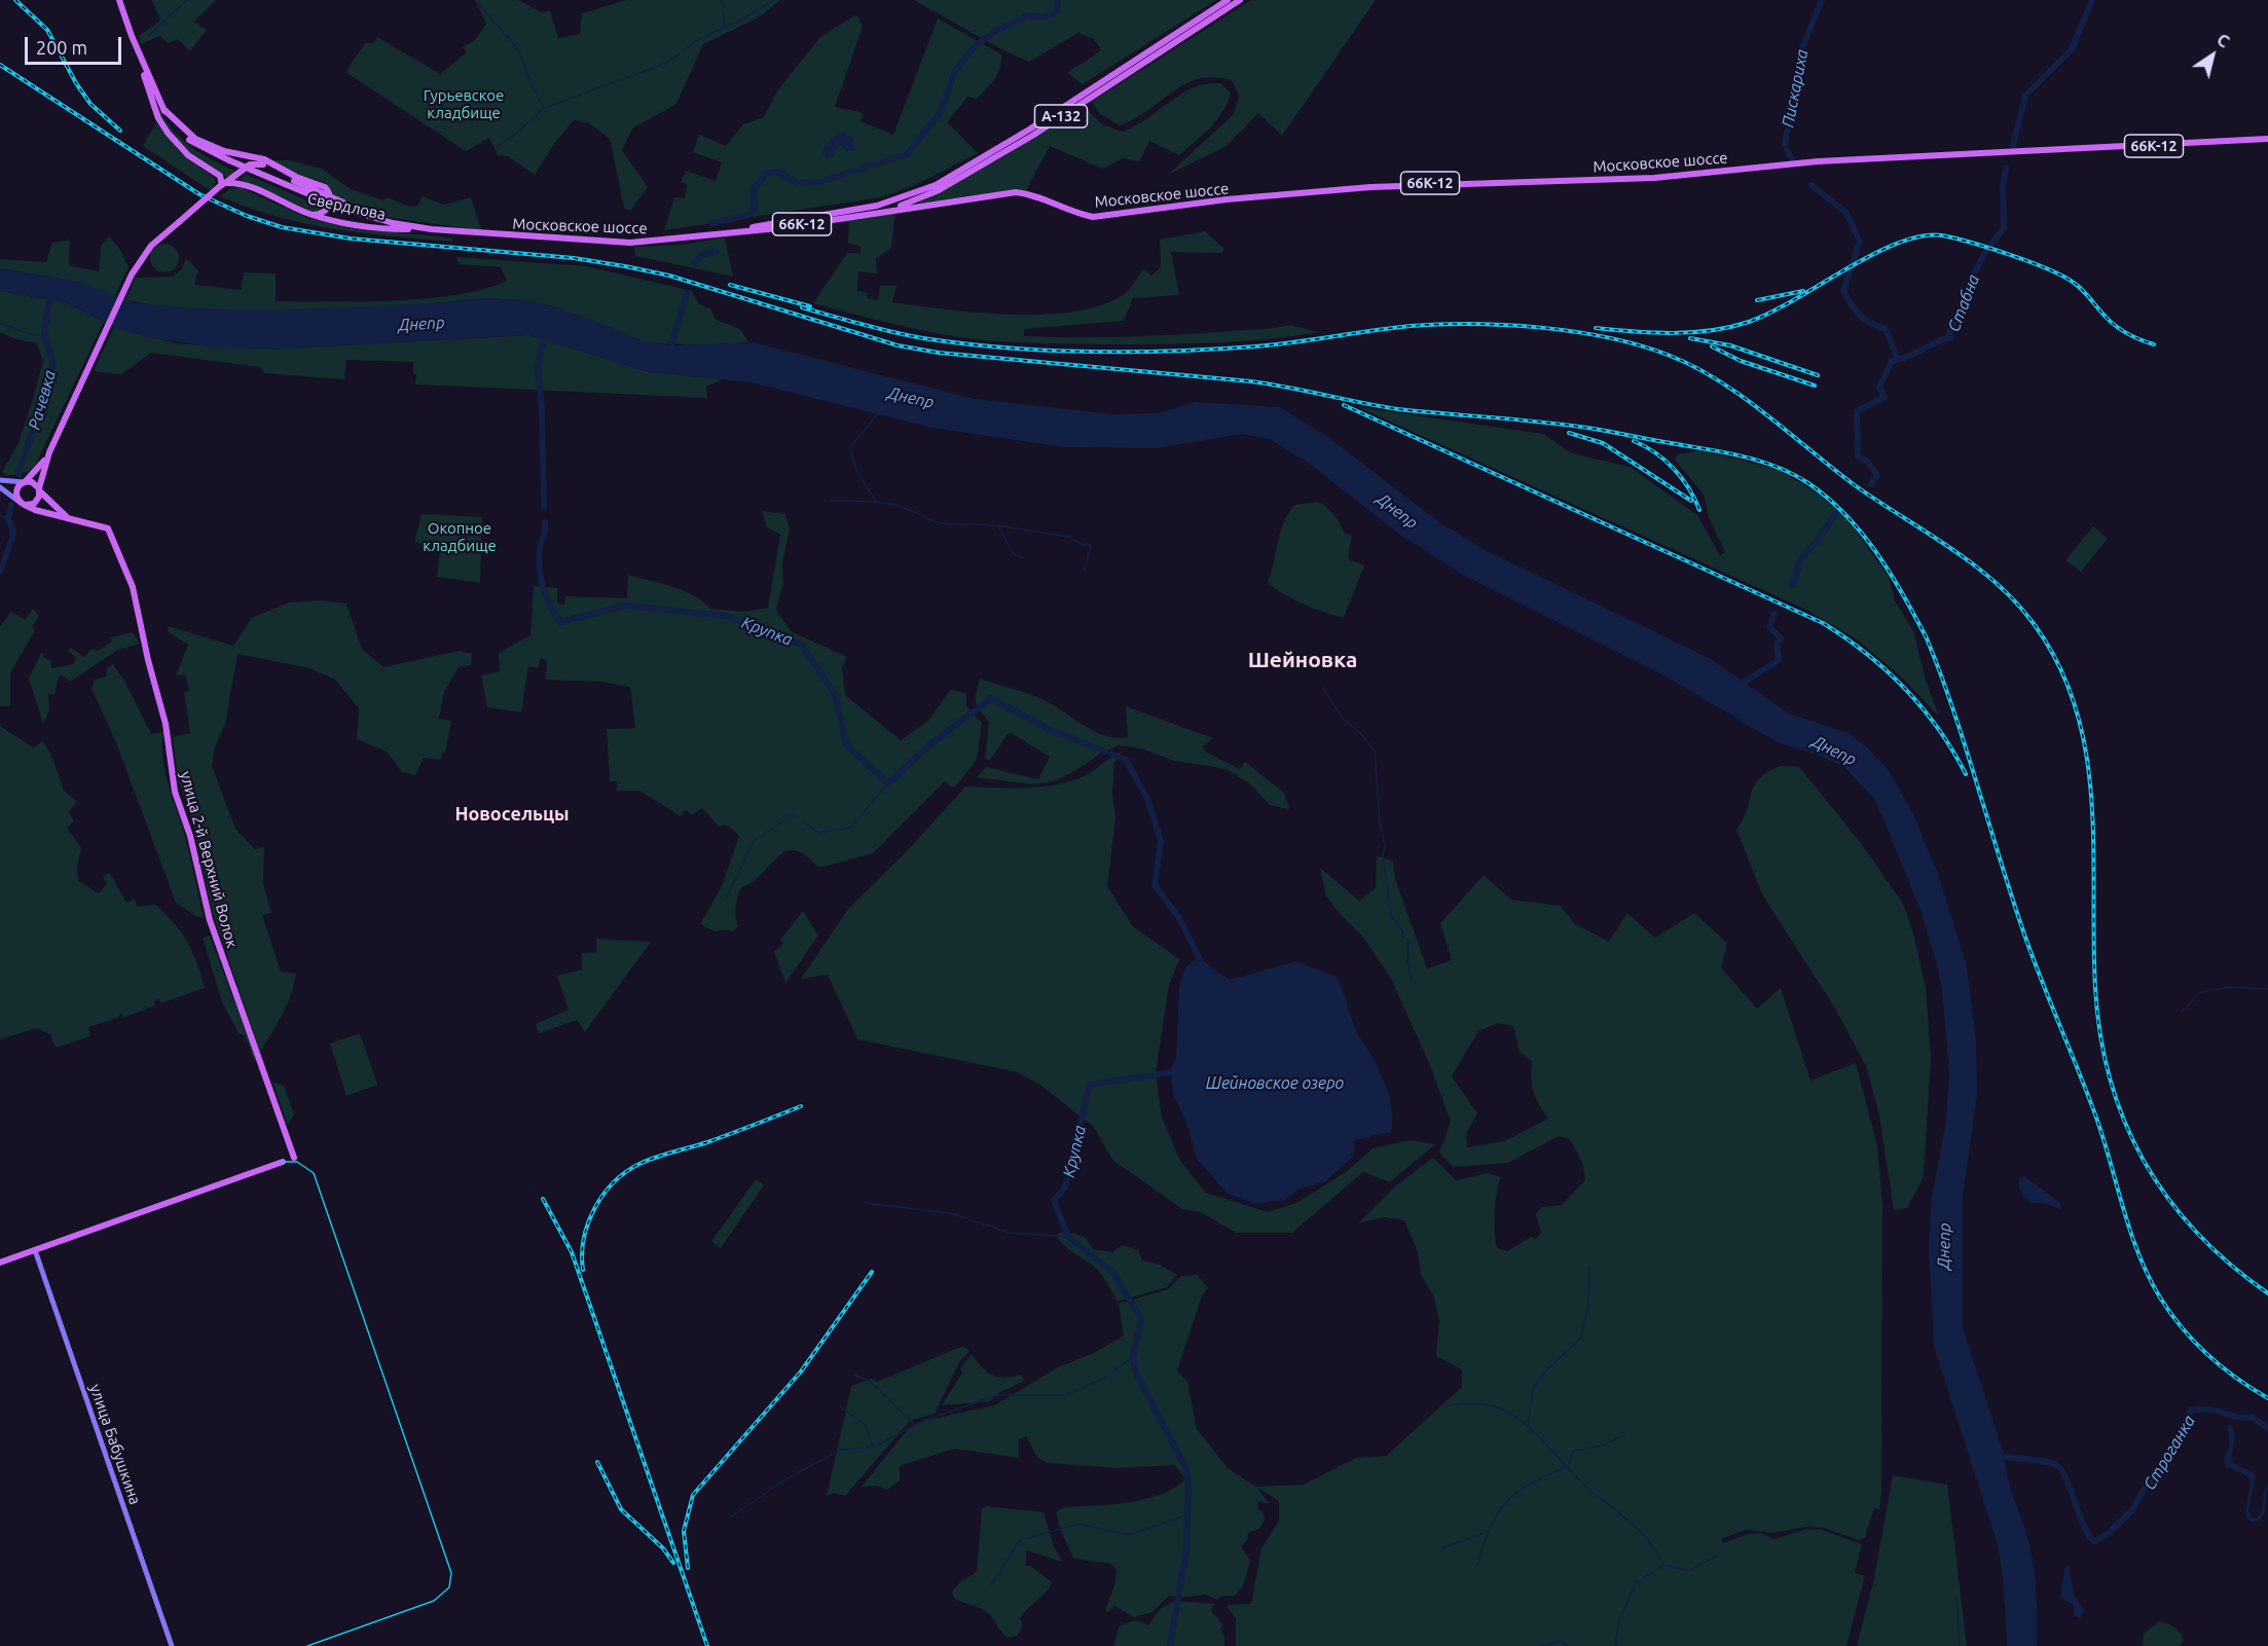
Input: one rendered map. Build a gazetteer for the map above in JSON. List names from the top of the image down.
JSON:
{
  "streets": {
    "main road": [
      "А-132",
      "66К-12",
      "Московское шоссе",
      "Свердлова",
      "улица 2-й Верхний Волок",
      "улица Бабушкина"
    ]
  },
  "crossings": [
    ["А-132", "Московское шоссе"],
    ["Московское шоссе", "Свердлова"]
  ],
  "districts": ["Шейновка", "Новосельцы"],
  "water": [
    "Пискариха",
    "Стабна",
    "Днепр",
    "Рачевка",
    "Крупка",
    "Шейновское озеро",
    "Строганка"
  ],
  "parks": ["Гурьевское кладбище", "Окопное кладбище"],
  "scale_bar": "200 m",
  "north": "top right"
}
